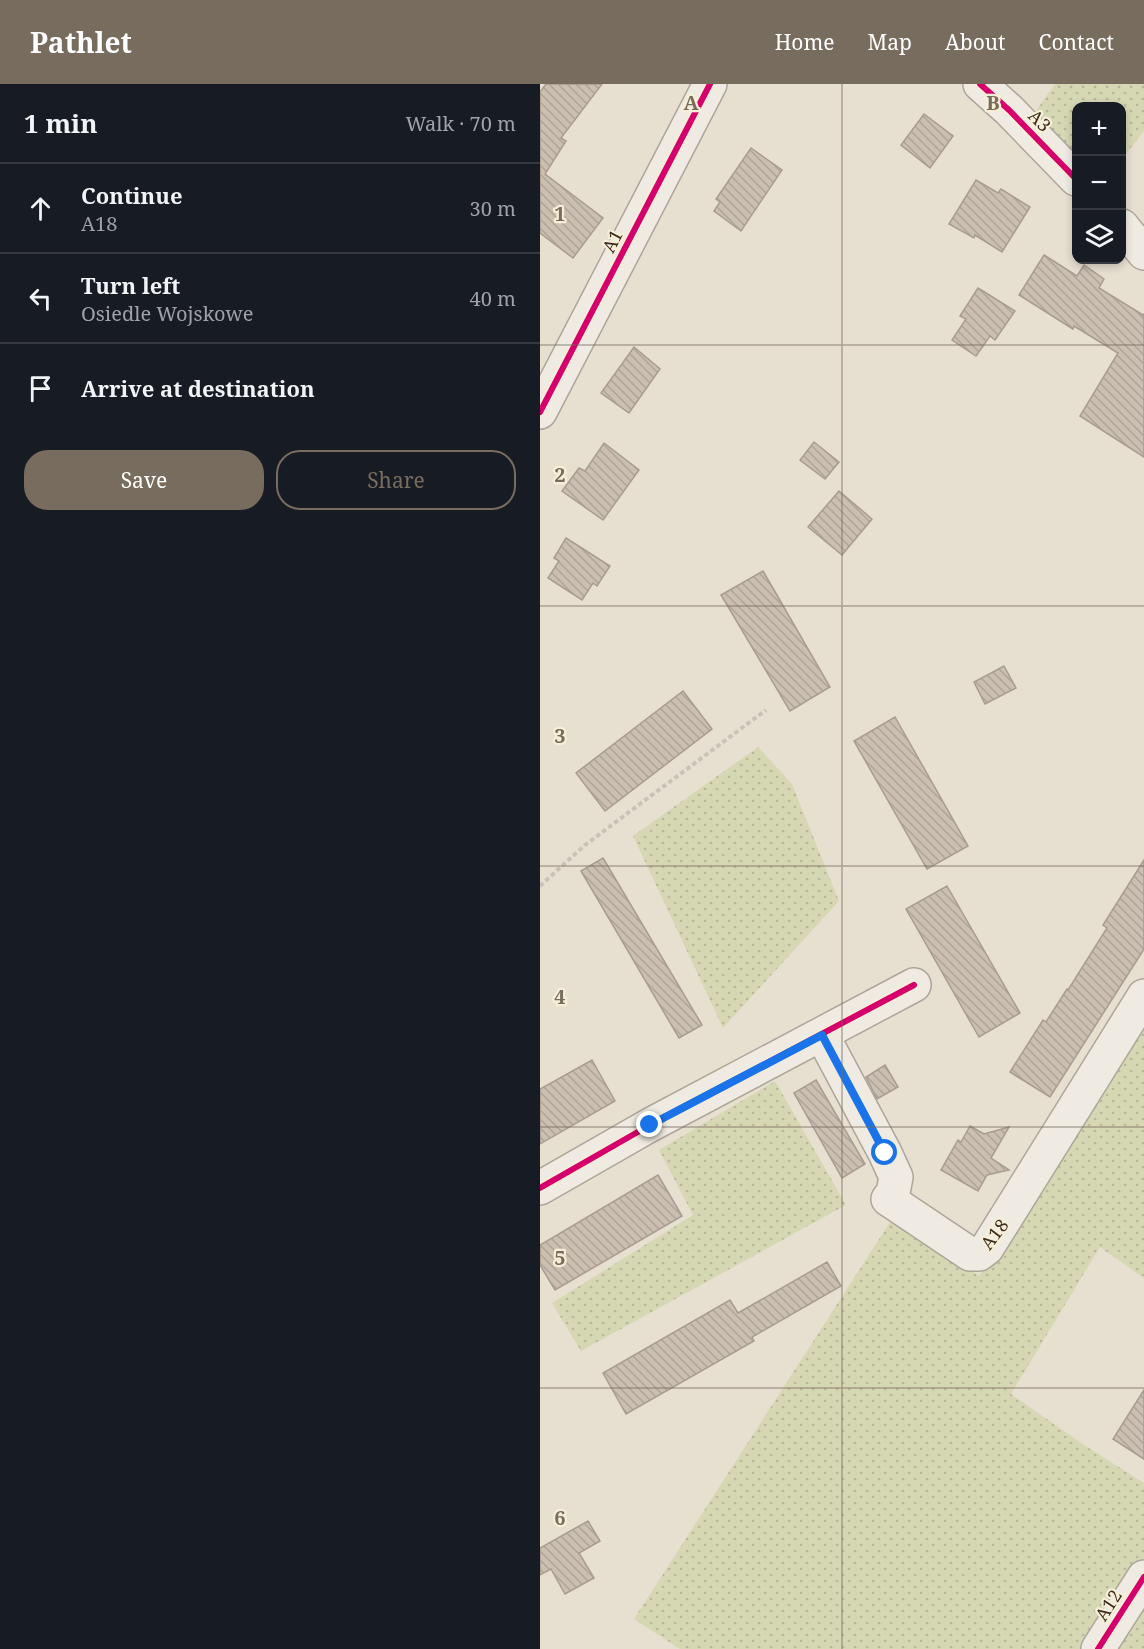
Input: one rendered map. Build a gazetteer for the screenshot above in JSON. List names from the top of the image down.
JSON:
{
  "streets": {
    "street": [
      "A3",
      "A1",
      "A18",
      "A12"
    ]
  },
  "page": {
    "header": "Pathlet",
    "nav": [
      "Home",
      "Map",
      "About",
      "Contact"
    ],
    "heading": ["1 min", "Walk · 70 m"],
    "map_buttons": ["+", "−"],
    "list": [
      ["Continue", "A18", "30 m"],
      ["Turn left", "Osiedle Wojskowe", "40 m"],
      "Arrive at destination"
    ],
    "buttons": ["Save", "Share"]
  },
  "grid": {
    "columns": ["A", "B"],
    "rows": [
      "1",
      "2",
      "3",
      "4",
      "5",
      "6"
    ]
  }
}
